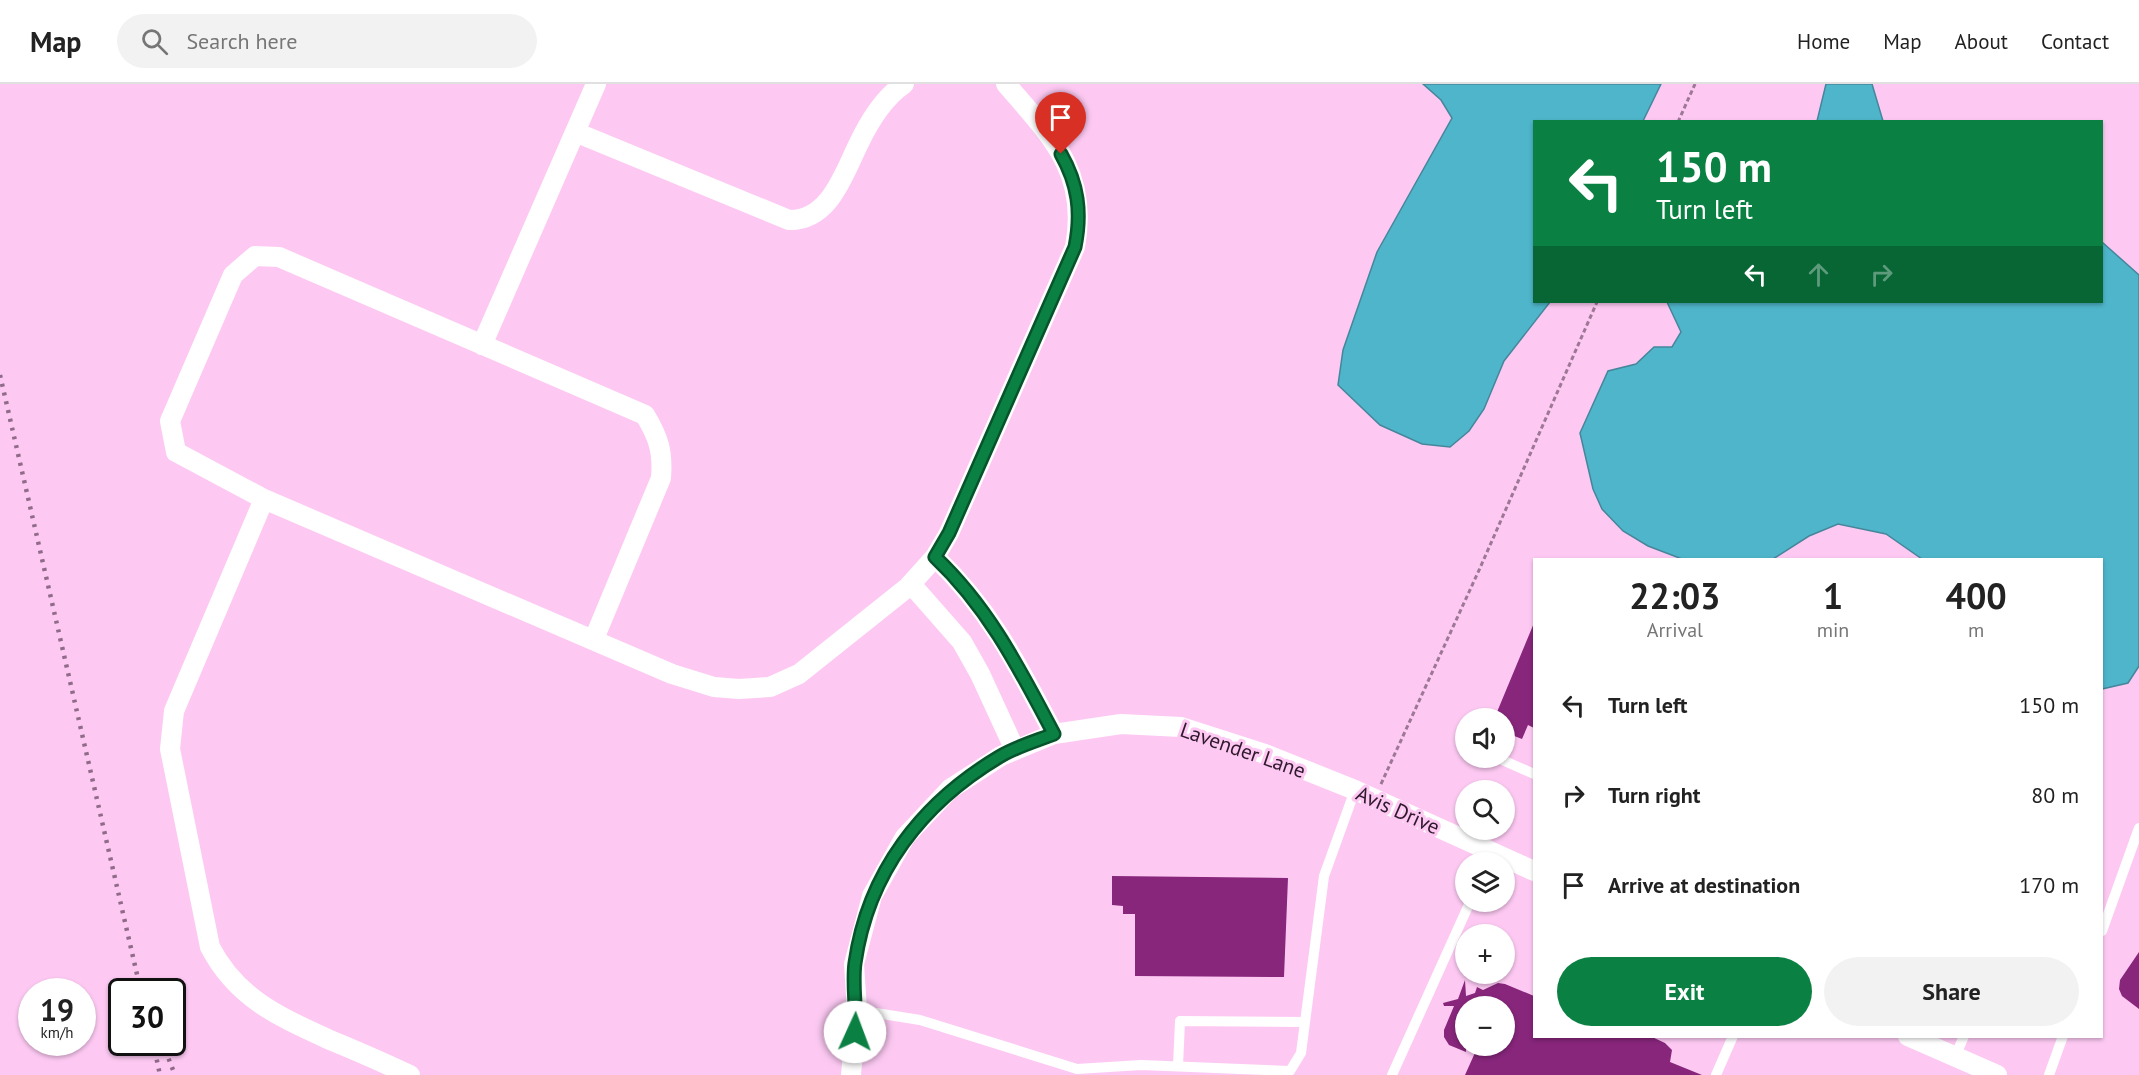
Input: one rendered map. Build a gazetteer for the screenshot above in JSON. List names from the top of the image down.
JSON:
{
  "streets": {
    "street": ["Lavender Lane", "Avis Drive"]
  },
  "crossings": [
    ["Lavender Lane", "Avis Drive"]
  ],
  "page": {
    "header": "Map",
    "search": "Search here",
    "nav": [
      "Home",
      "Map",
      "About",
      "Contact"
    ],
    "turn": ["150 m", "Turn left"],
    "eta": [
      "22:03",
      "Arrival",
      "1",
      "min",
      "400",
      "m"
    ],
    "list": [
      {
        "name": "Turn left",
        "value": "150 m"
      },
      {
        "name": "Turn right",
        "value": "80 m"
      },
      {
        "name": "Arrive at destination",
        "value": "170 m"
      }
    ],
    "map_buttons": ["+", "−"],
    "buttons": ["Exit", "Share"],
    "speed": "19 km/h",
    "limit": "30"
  }
}
